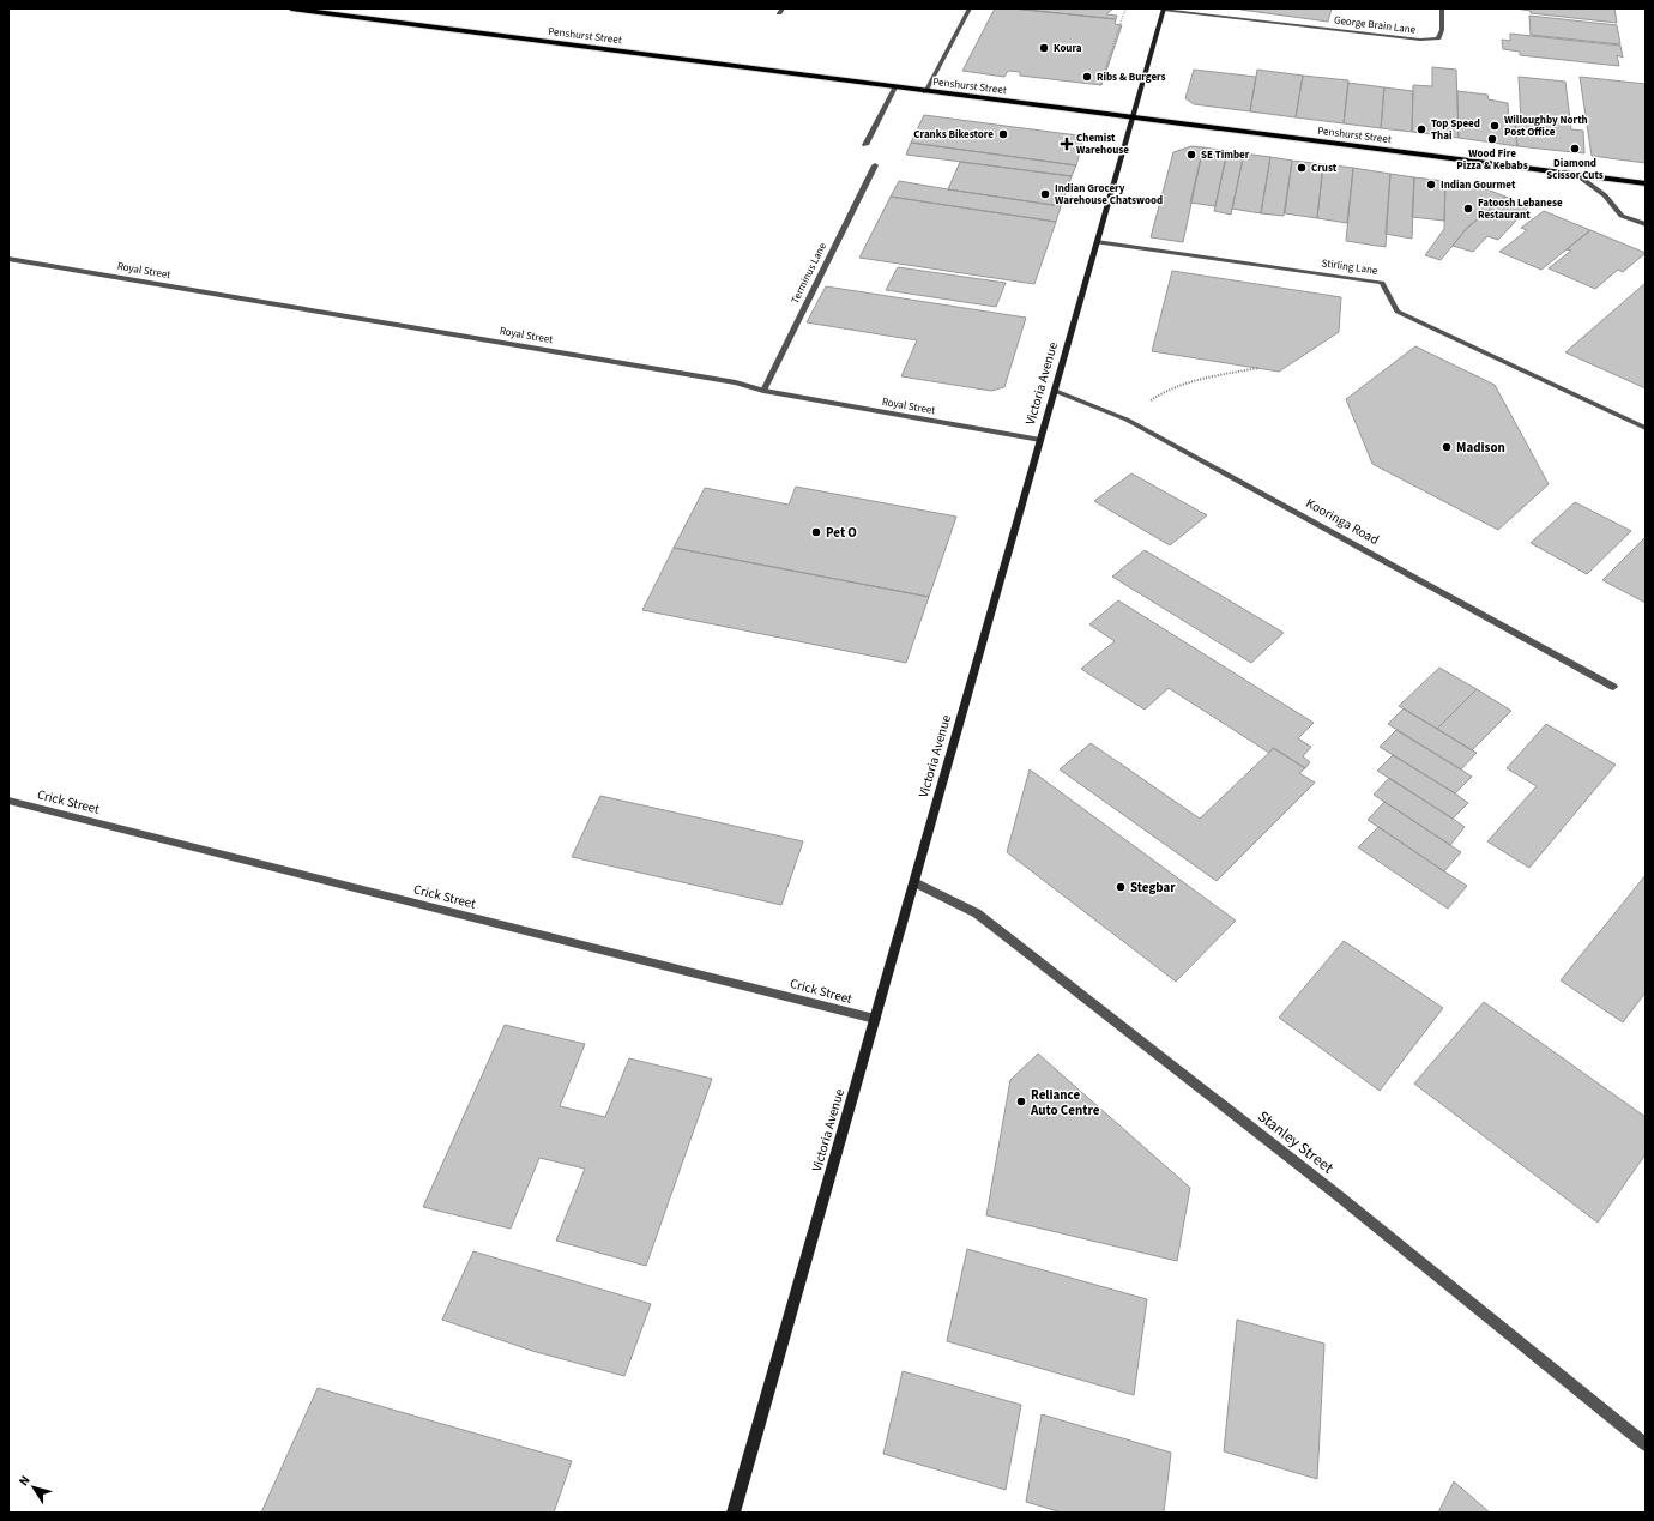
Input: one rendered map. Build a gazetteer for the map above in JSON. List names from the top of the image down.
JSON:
{
  "streets": {
    "main road": ["Penshurst Street"],
    "street": [
      "George Brain Lane",
      "Stirling Lane",
      "Royal Street",
      "Terminus Lane",
      "Victoria Avenue",
      "Kooringa Road",
      "Crick Street",
      "Stanley Street"
    ]
  },
  "crossings": [
    ["George Brain Lane", "Victoria Avenue"],
    ["Penshurst Street", "Victoria Avenue"],
    ["Stirling Lane", "Victoria Avenue"],
    ["Royal Street", "Terminus Lane"],
    ["Royal Street", "Victoria Avenue"],
    ["Victoria Avenue", "Kooringa Road"],
    ["Victoria Avenue", "Crick Street"],
    ["Victoria Avenue", "Stanley Street"]
  ],
  "places": {
    "other": [
      "Koura",
      "Ribs & Burgers",
      "Willoughby North Post Office",
      "Top Speed Thai",
      "Cranks Bikestore",
      "Wood Fire Pizza & Kebabs",
      "Diamond Scissor Cuts",
      "SE Timber",
      "Crust",
      "Indian Gourmet",
      "Indian Grocery Warehouse Chatswood",
      "Fatoosh Lebanese Restaurant",
      "Madison",
      "Pet O",
      "Stegbar",
      "Reliance Auto Centre"
    ],
    "health": ["Chemist Warehouse"]
  },
  "north": "top left"
}
